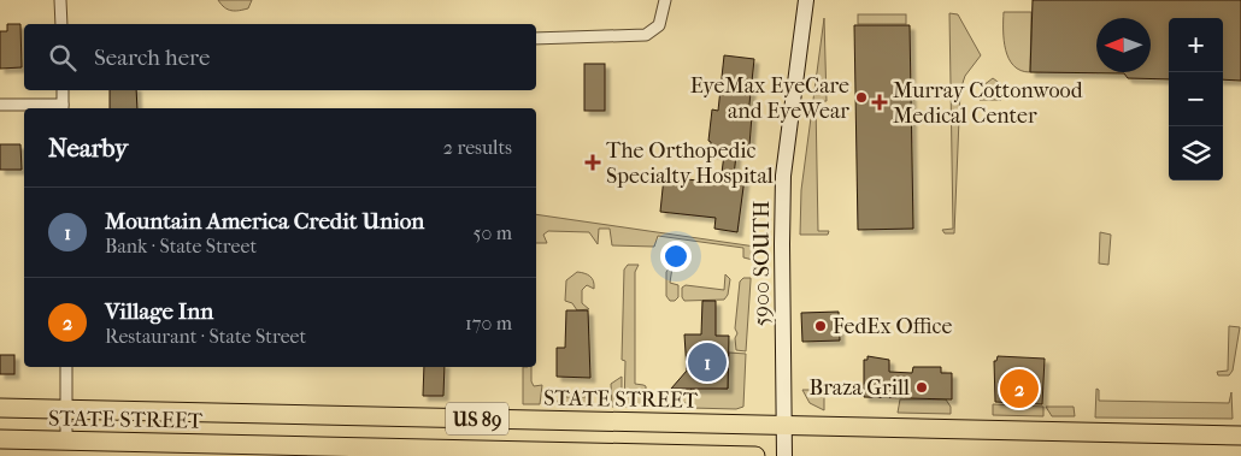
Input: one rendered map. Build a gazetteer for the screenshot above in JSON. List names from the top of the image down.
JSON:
{
  "streets": {
    "main road": ["5900 SOUTH", "STATE STREET", "US 89"]
  },
  "crossings": [
    ["5900 SOUTH", "STATE STREET"]
  ],
  "places": {
    "other": ["EyeMax EyeCare and EyeWear", "FedEx Office", "Braza Grill"],
    "health": ["Murray Cottonwood Medical Center", "The Orthopedic Specialty Hospital"]
  },
  "north": "left",
  "page": {
    "map_buttons": ["+", "−"],
    "search": "Search here",
    "heading": ["Nearby", "2 results"],
    "list": [
      {
        "mark": "1",
        "name": "Mountain America Credit Union",
        "note": "Bank · State Street",
        "value": "50 m"
      },
      {
        "mark": "2",
        "name": "Village Inn",
        "note": "Restaurant · State Street",
        "value": "170 m"
      }
    ],
    "pins": ["1", "2"]
  }
}
